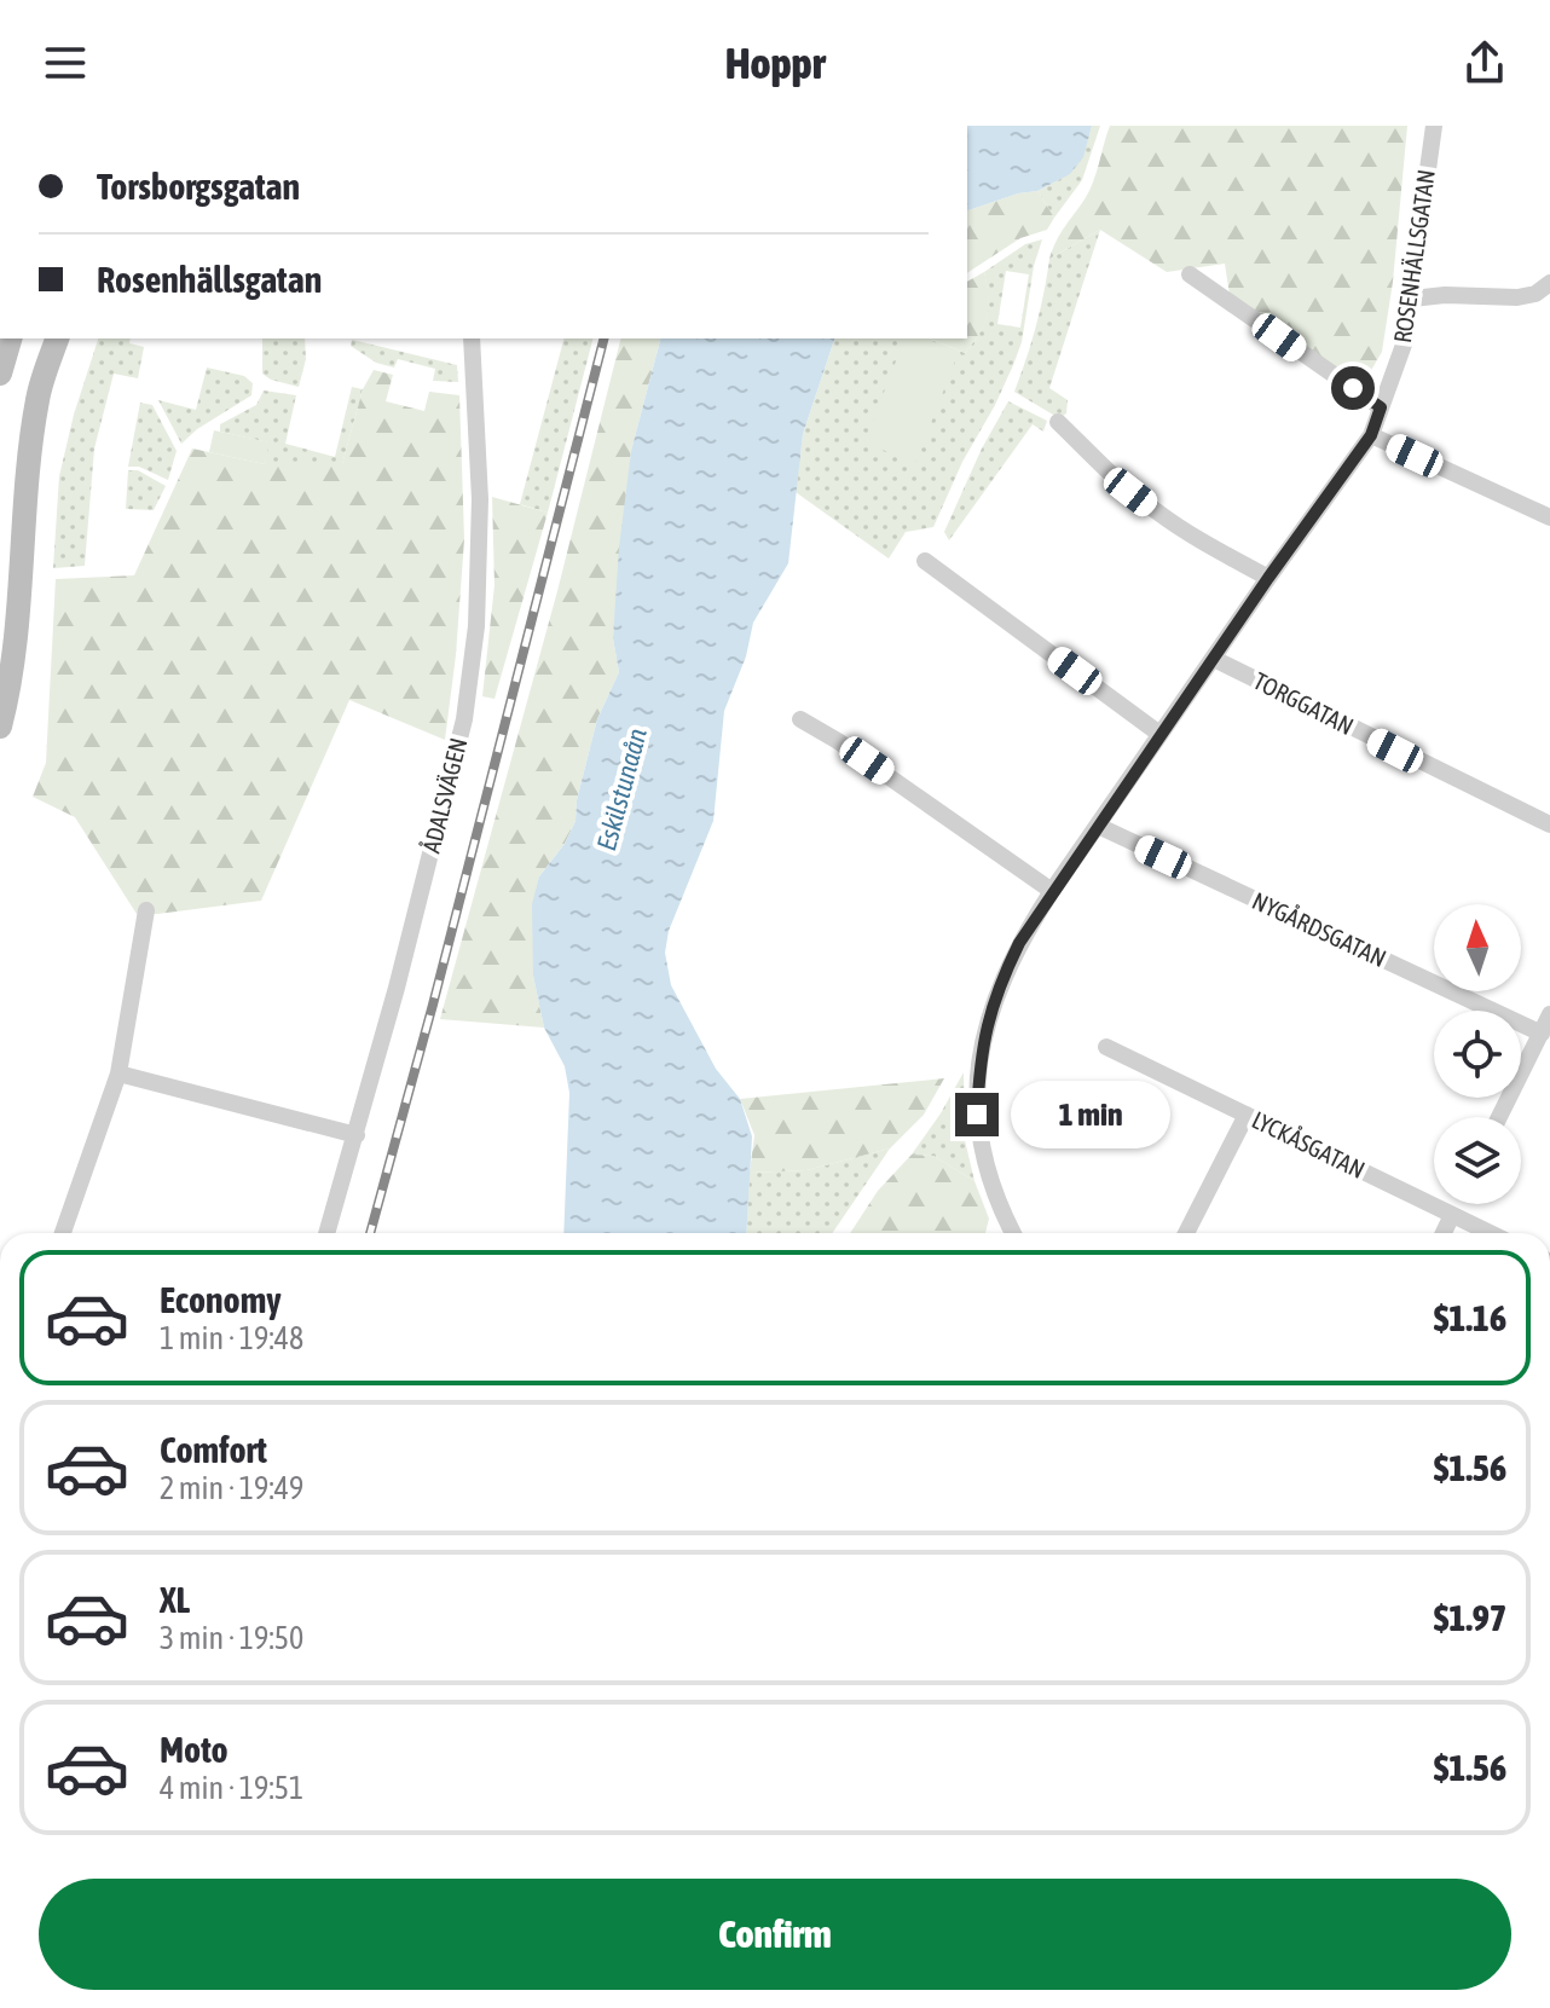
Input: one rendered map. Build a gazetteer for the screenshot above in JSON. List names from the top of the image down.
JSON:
{
  "streets": {
    "street": [
      "ROSENHÄLLSGATAN",
      "TORGGATAN",
      "ÅDALSVÄGEN",
      "NYGÅRDSGATAN",
      "LYCKÅSGATAN"
    ]
  },
  "crossings": [
    ["ROSENHÄLLSGATAN", "TORGGATAN"],
    ["ROSENHÄLLSGATAN", "NYGÅRDSGATAN"]
  ],
  "water": ["Eskilstunaån"],
  "north": "top",
  "page": {
    "header": "Hoppr",
    "banner": ["Torsborgsgatan", "Rosenhällsgatan"],
    "bubble": "1 min",
    "list": [
      {
        "name": "Economy",
        "note": "1 min · 19:48",
        "value": "$1.16"
      },
      {
        "name": "Comfort",
        "note": "2 min · 19:49",
        "value": "$1.56"
      },
      {
        "name": "XL",
        "note": "3 min · 19:50",
        "value": "$1.97"
      },
      {
        "name": "Moto",
        "note": "4 min · 19:51",
        "value": "$1.56"
      }
    ],
    "buttons": "Confirm"
  }
}
